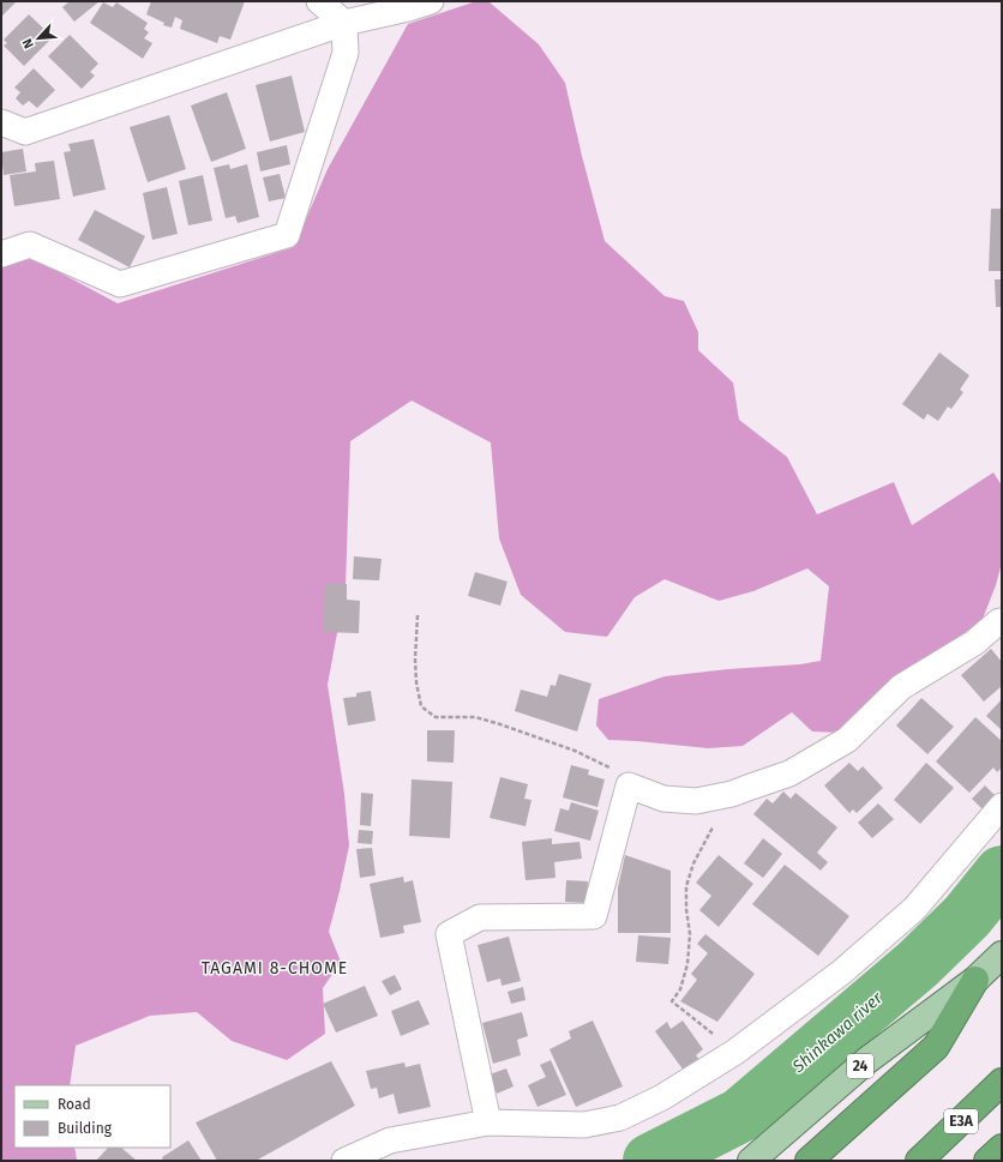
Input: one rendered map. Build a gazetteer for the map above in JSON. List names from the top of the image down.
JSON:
{
  "streets": {
    "highway": ["E3A"],
    "main road": ["24"]
  },
  "districts": ["TAGAMI 8-CHOME"],
  "water": ["Shinkawa river"],
  "legend": ["Road", "Building"],
  "north": "bottom left"
}
